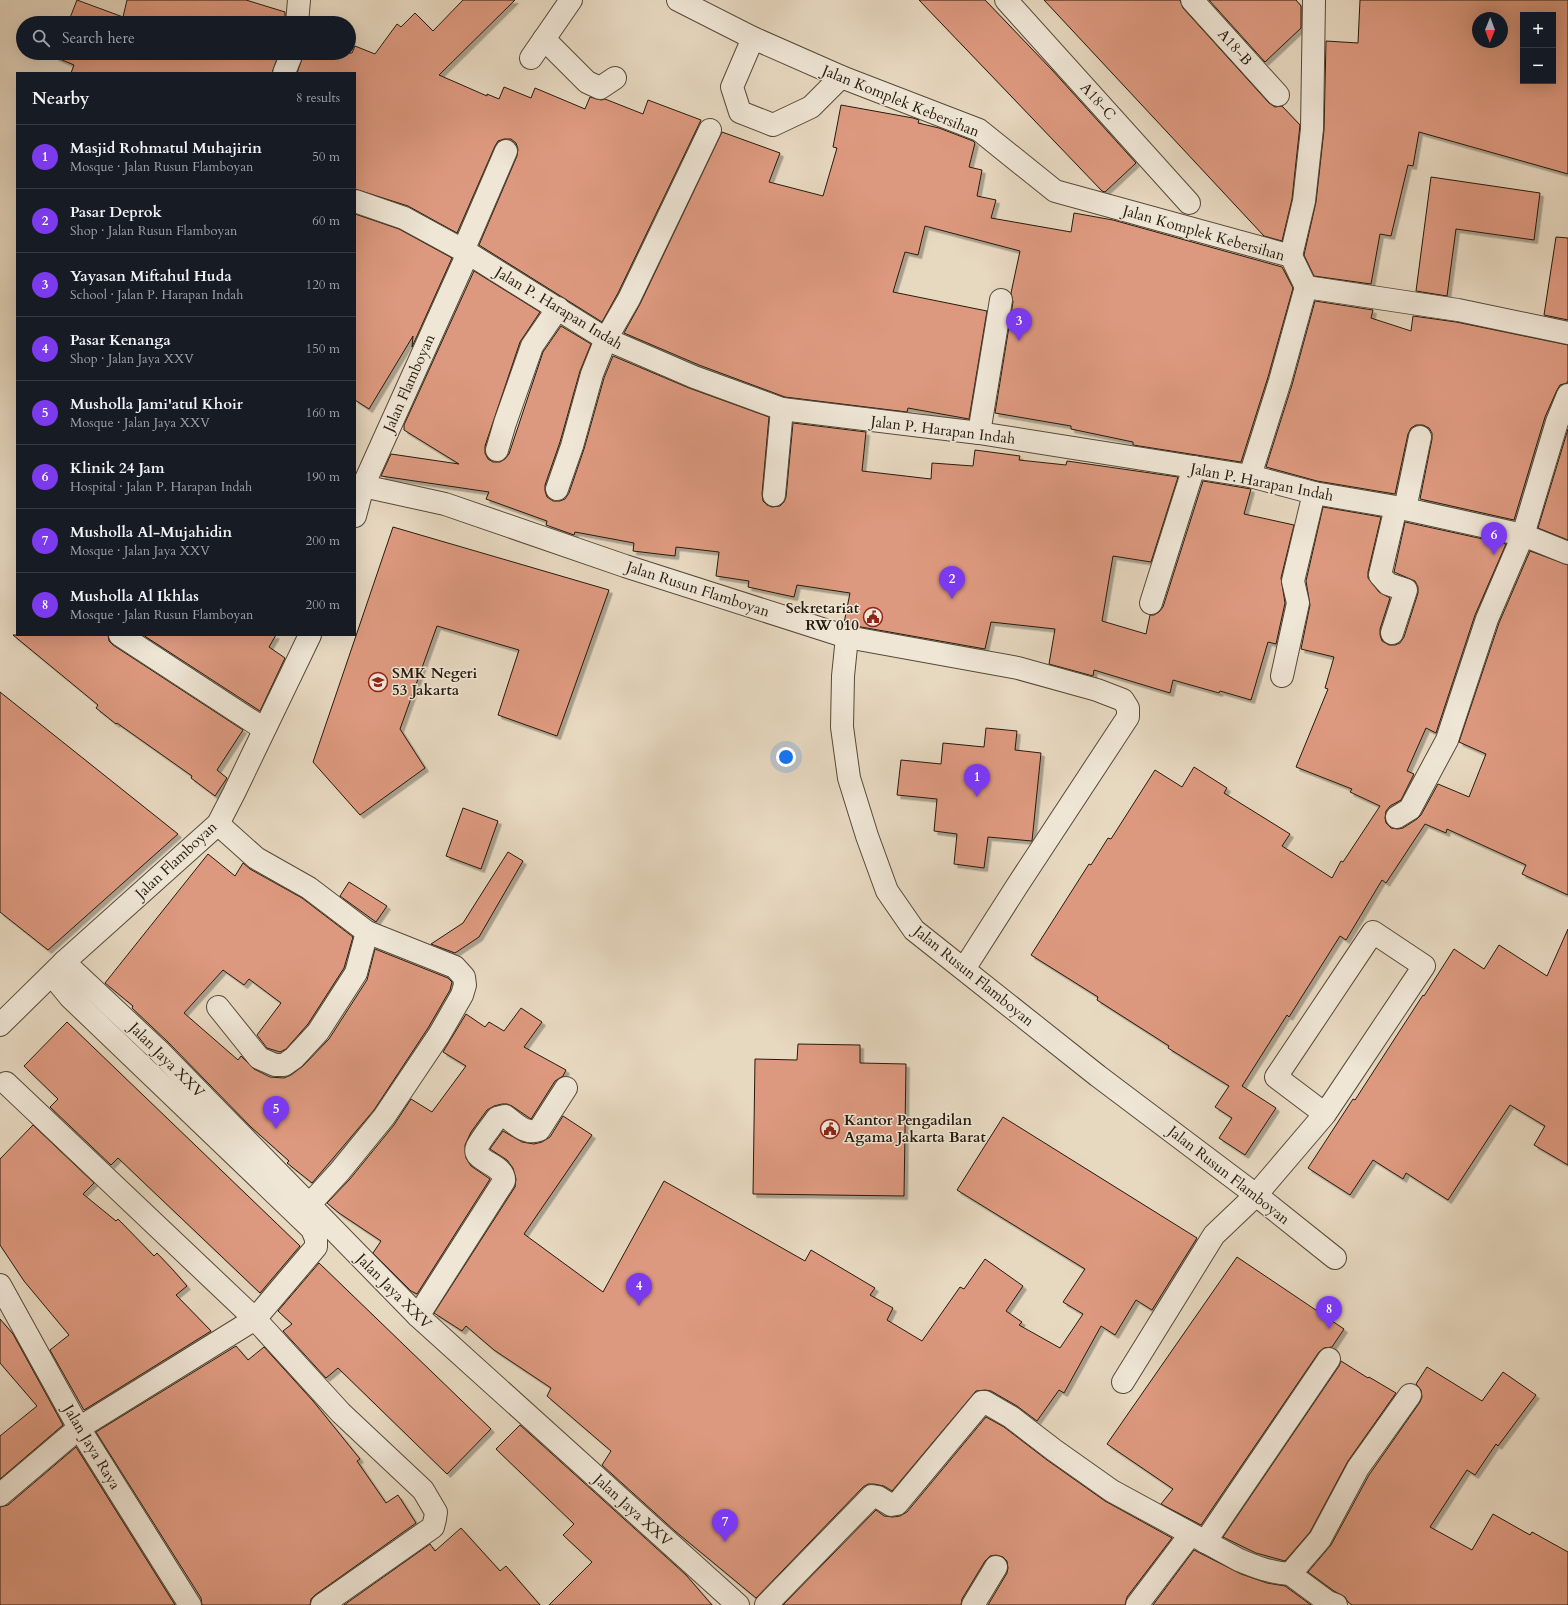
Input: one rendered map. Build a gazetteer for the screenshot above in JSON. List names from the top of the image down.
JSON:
{
  "streets": {
    "street": [
      "A18-B",
      "Jalan Komplek Kebersihan",
      "A18-C",
      "Jalan P. Harapan Indah",
      "Jalan Flamboyan",
      "Jalan Rusun Flamboyan",
      "Jalan Jaya XXV",
      "Jalan Jaya Raya"
    ]
  },
  "crossings": [
    ["Jalan P. Harapan Indah", "Jalan Flamboyan"],
    ["Jalan Flamboyan", "Jalan Rusun Flamboyan"],
    ["Jalan Flamboyan", "Jalan Jaya XXV"]
  ],
  "places": {
    "public building": ["Sekretariat RW 010", "Kantor Pengadilan Agama Jakarta Barat"],
    "school or university": ["SMK Negeri 53 Jakarta"]
  },
  "north": "bottom",
  "page": {
    "map_buttons": ["+", "−"],
    "search": "Search here",
    "heading": ["Nearby", "8 results"],
    "list": [
      {
        "mark": "1",
        "name": "Masjid Rohmatul Muhajirin",
        "note": "Mosque · Jalan Rusun Flamboyan",
        "value": "50 m"
      },
      {
        "mark": "2",
        "name": "Pasar Deprok",
        "note": "Shop · Jalan Rusun Flamboyan",
        "value": "60 m"
      },
      {
        "mark": "3",
        "name": "Yayasan Miftahul Huda",
        "note": "School · Jalan P. Harapan Indah",
        "value": "120 m"
      },
      {
        "mark": "4",
        "name": "Pasar Kenanga",
        "note": "Shop · Jalan Jaya XXV",
        "value": "150 m"
      },
      {
        "mark": "5",
        "name": "Musholla Jami'atul Khoir",
        "note": "Mosque · Jalan Jaya XXV",
        "value": "160 m"
      },
      {
        "mark": "6",
        "name": "Klinik 24 Jam",
        "note": "Hospital · Jalan P. Harapan Indah",
        "value": "190 m"
      },
      {
        "mark": "7",
        "name": "Musholla Al-Mujahidin",
        "note": "Mosque · Jalan Jaya XXV",
        "value": "200 m"
      },
      {
        "mark": "8",
        "name": "Musholla Al Ikhlas",
        "note": "Mosque · Jalan Rusun Flamboyan",
        "value": "200 m"
      }
    ],
    "pins": [
      "3",
      "6",
      "2",
      "1",
      "5",
      "4",
      "8",
      "7"
    ]
  }
}
